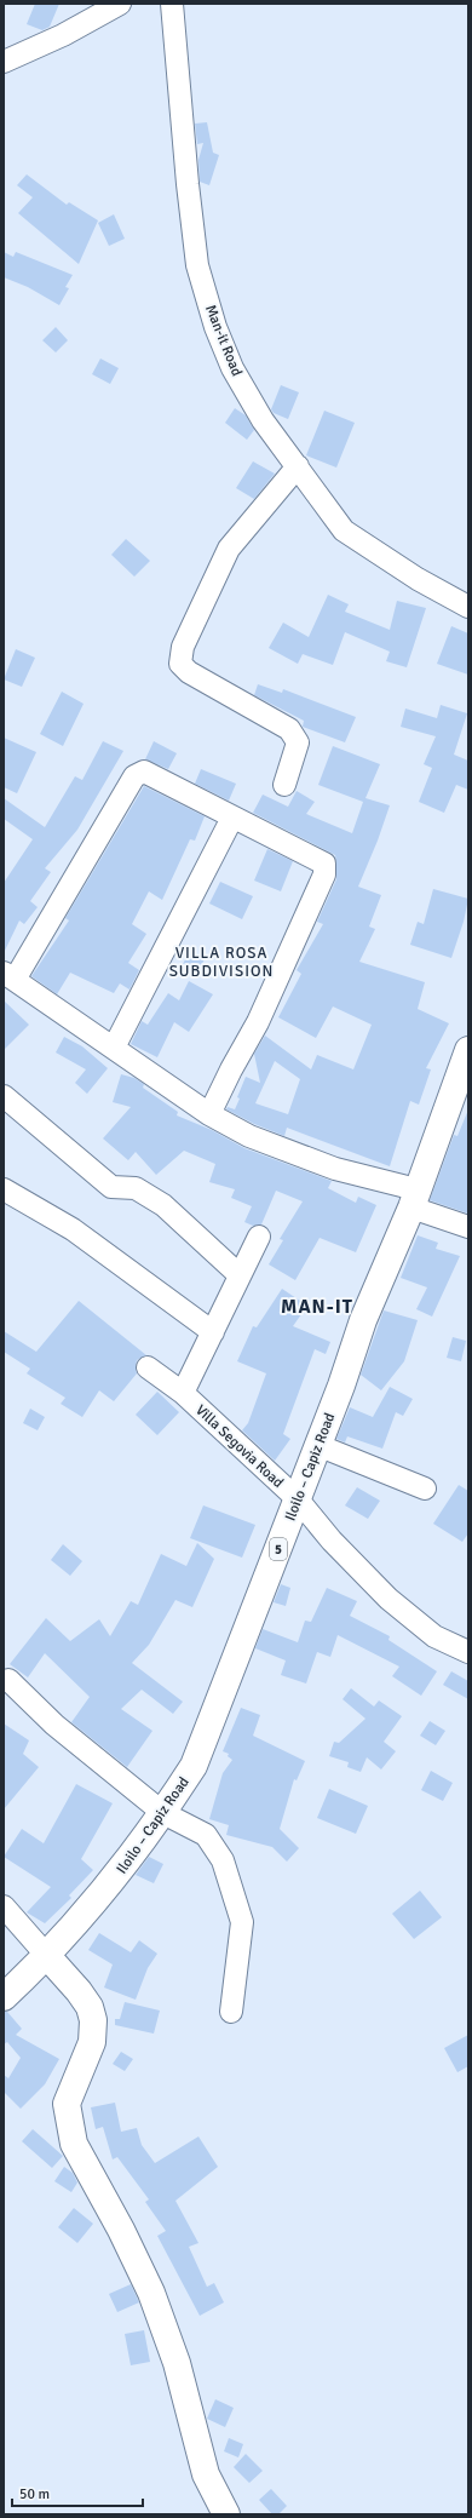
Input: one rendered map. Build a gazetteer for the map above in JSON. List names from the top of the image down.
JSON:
{
  "streets": {
    "main road": ["Iloilo – Capiz Road", "5"],
    "street": ["Man-it Road", "Villa Segovia Road"]
  },
  "crossings": [
    ["Villa Segovia Road", "Iloilo – Capiz Road"]
  ],
  "districts": ["VILLA ROSA SUBDIVISION", "MAN-IT"],
  "scale_bar": "50 m"
}
